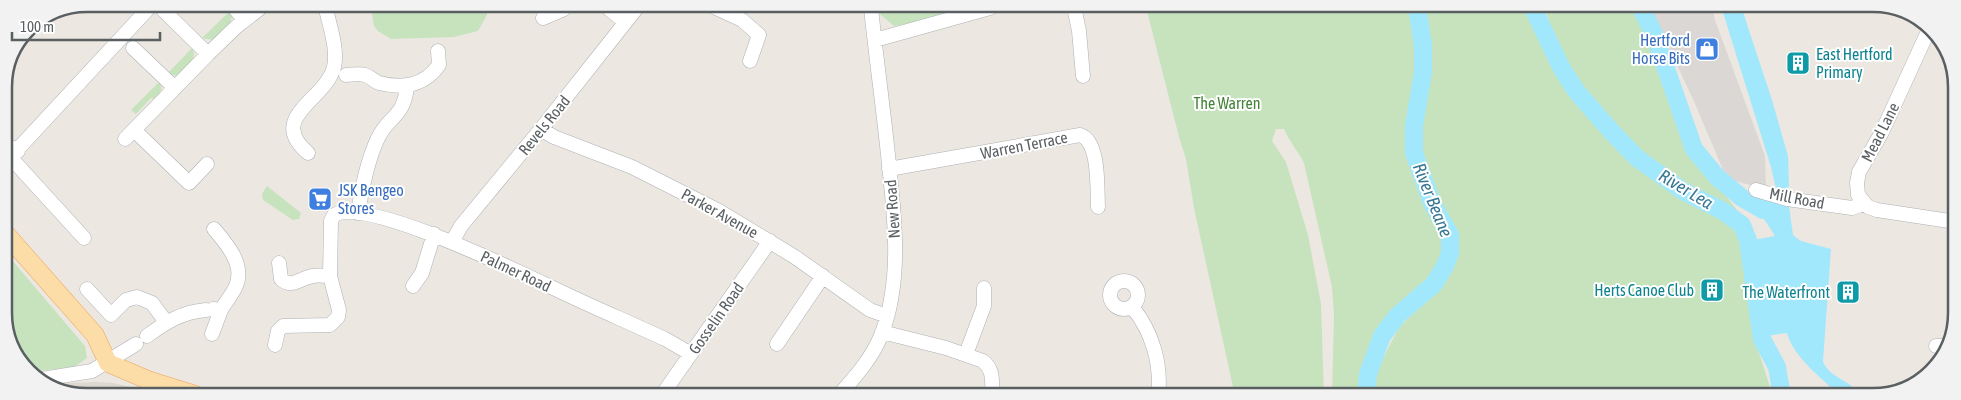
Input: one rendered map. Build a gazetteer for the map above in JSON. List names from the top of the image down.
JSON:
{
  "streets": {
    "street": [
      "Revels Road",
      "Mead Lane",
      "Warren Terrace",
      "Mill Road",
      "New Road",
      "Parker Avenue",
      "Palmer Road",
      "Gosselin Road"
    ]
  },
  "crossings": [
    ["Revels Road", "Parker Avenue"],
    ["Revels Road", "Palmer Road"],
    ["Mead Lane", "Mill Road"],
    ["Warren Terrace", "New Road"],
    ["New Road", "Parker Avenue"],
    ["Parker Avenue", "Gosselin Road"],
    ["Palmer Road", "Gosselin Road"]
  ],
  "water": ["River Lea", "River Beane"],
  "parks": ["The Warren"],
  "places": {
    "shop": ["Hertford Horse Bits"],
    "building": ["East Hertford Primary", "Herts Canoe Club", "The Waterfront"],
    "supermarket": ["JSK Bengeo Stores"]
  },
  "scale_bar": "100 m"
}
